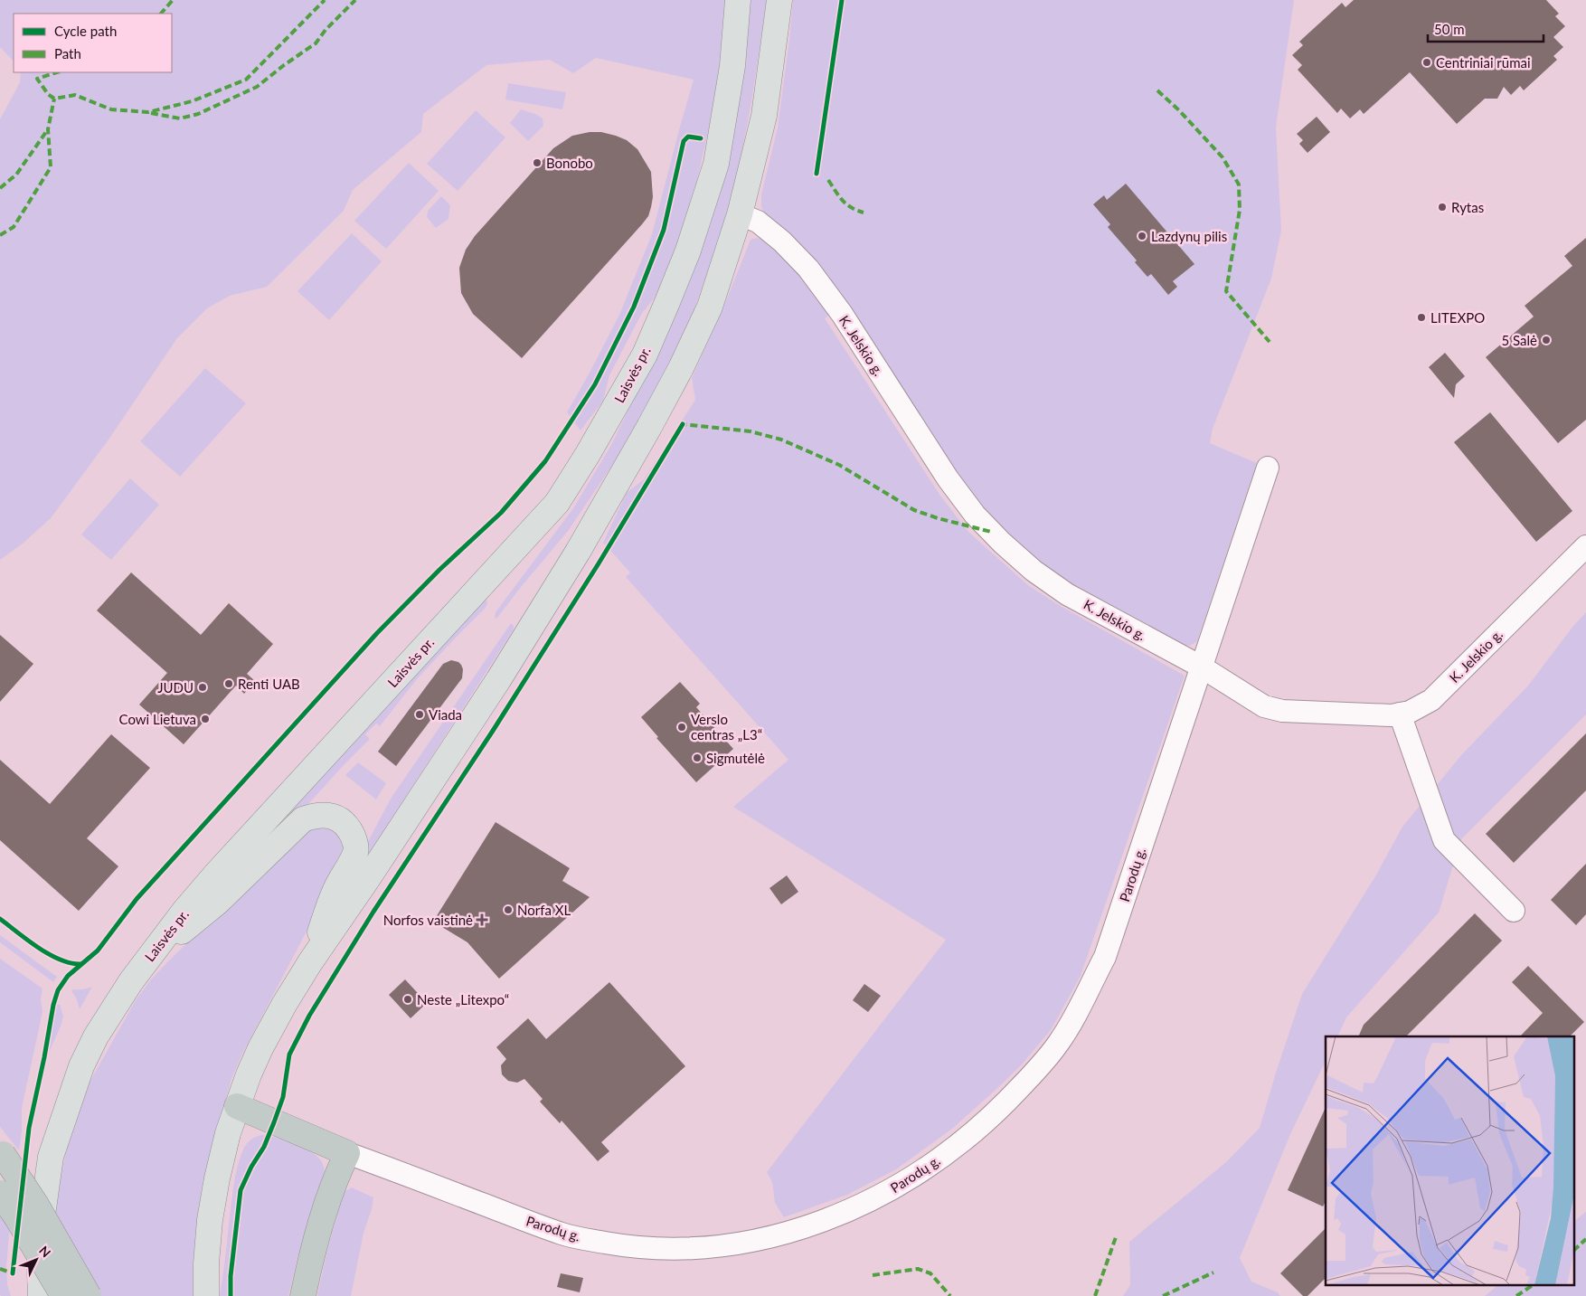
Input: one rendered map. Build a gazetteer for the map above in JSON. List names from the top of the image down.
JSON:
{
  "streets": {
    "main road": ["Laisvės pr."],
    "street": ["K. Jelskio g.", "Parodų g."]
  },
  "crossings": [
    ["K. Jelskio g.", "Parodų g."]
  ],
  "places": {
    "other": [
      "Centriniai rūmai",
      "Bonobo",
      "Rytas",
      "Lazdynų pilis",
      "LITEXPO",
      "5 Salė",
      "Renti UAB",
      "JUDU",
      "Viada",
      "Cowi Lietuva",
      "Verslo centras „L3“",
      "Sigmutėlė",
      "Norfa XL",
      "Neste „Litexpo“"
    ],
    "health": ["Norfos vaistinė"]
  },
  "legend": ["Cycle path", "Path"],
  "scale_bar": "50 m",
  "north": "top right"
}
